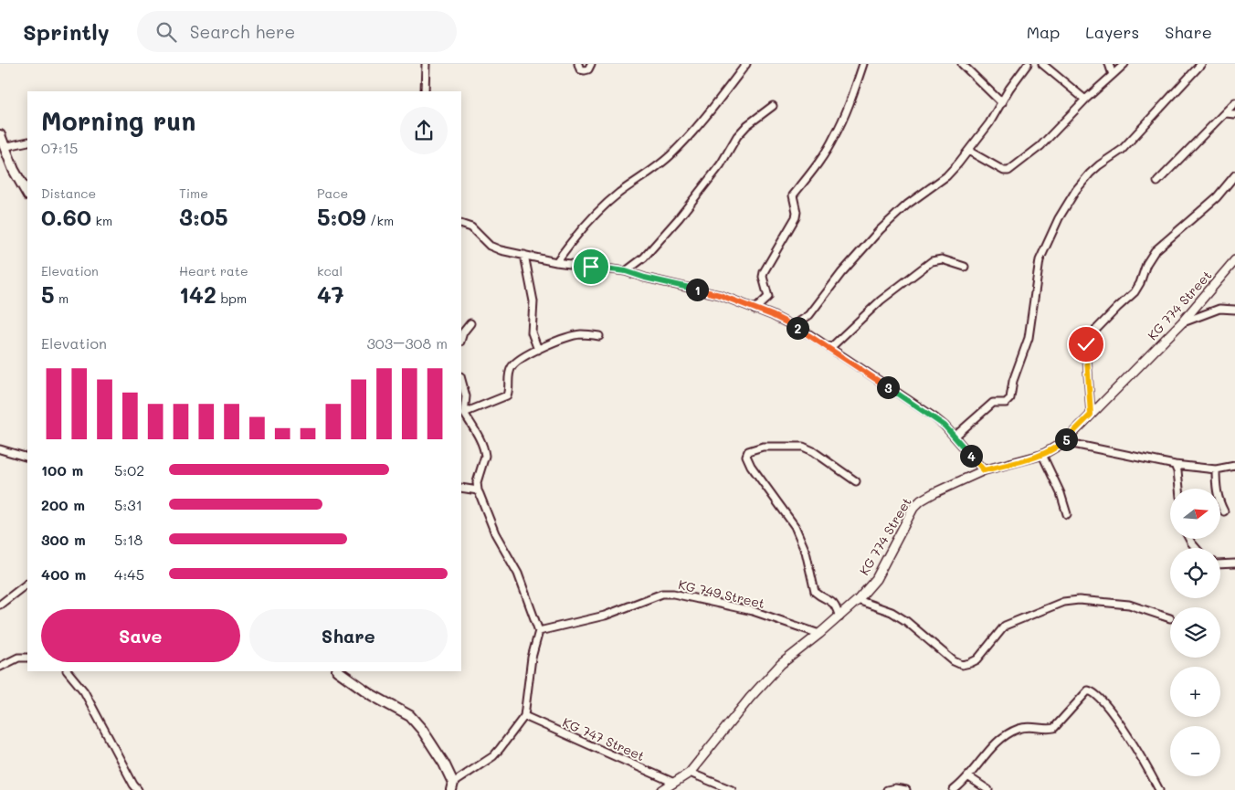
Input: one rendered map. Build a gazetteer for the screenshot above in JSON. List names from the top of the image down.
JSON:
{
  "streets": {
    "street": ["KG 774 Street", "KG 749 Street", "KG 747 Street"]
  },
  "crossings": [
    ["KG 774 Street", "KG 749 Street"],
    ["KG 774 Street", "KG 747 Street"]
  ],
  "north": "right",
  "page": {
    "header": "Sprintly",
    "search": "Search here",
    "nav": ["Map", "Layers", "Share"],
    "heading": ["Morning run", "07:15"],
    "stats": [
      ["Distance", "0.60 km"],
      ["Time", "3:05"],
      ["Pace", "5:09 /km"],
      ["Elevation", "5 m"],
      ["Heart rate", "142 bpm"],
      ["kcal", "47"]
    ],
    "pins": [
      "1",
      "2",
      "3",
      "5",
      "4"
    ],
    "chart": ["Elevation", "303–308 m"],
    "list": [
      {
        "name": "100 m",
        "note": "5:02"
      },
      {
        "name": "200 m",
        "note": "5:31"
      },
      {
        "name": "300 m",
        "note": "5:18"
      },
      {
        "name": "400 m",
        "note": "4:45"
      }
    ],
    "map_buttons": ["+", "−"],
    "buttons": ["Save", "Share"]
  }
}
